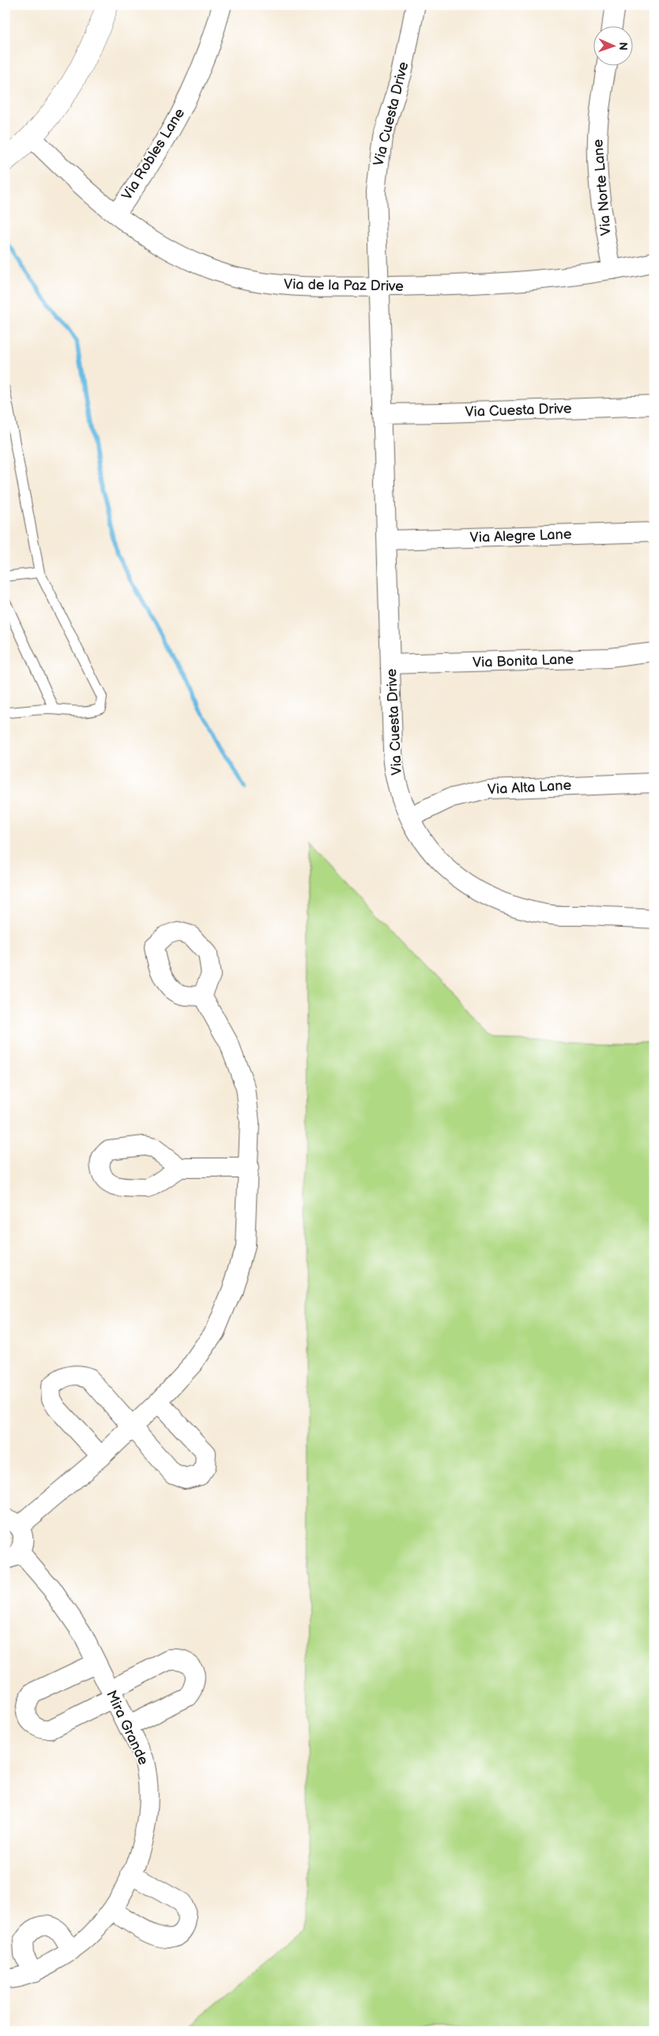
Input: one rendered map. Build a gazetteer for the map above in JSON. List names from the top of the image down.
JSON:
{
  "streets": {
    "street": [
      "Via Cuesta Drive",
      "Via Robles Lane",
      "Via Norte Lane",
      "Via de la Paz Drive",
      "Via Alegre Lane",
      "Via Bonita Lane",
      "Via Alta Lane",
      "Mira Grande"
    ]
  },
  "crossings": [
    ["Via Cuesta Drive", "Via de la Paz Drive"],
    ["Via Cuesta Drive", "Via Alegre Lane"],
    ["Via Cuesta Drive", "Via Bonita Lane"],
    ["Via Cuesta Drive", "Via Alta Lane"],
    ["Via Robles Lane", "Via de la Paz Drive"],
    ["Via Norte Lane", "Via de la Paz Drive"]
  ],
  "north": "right"
}
